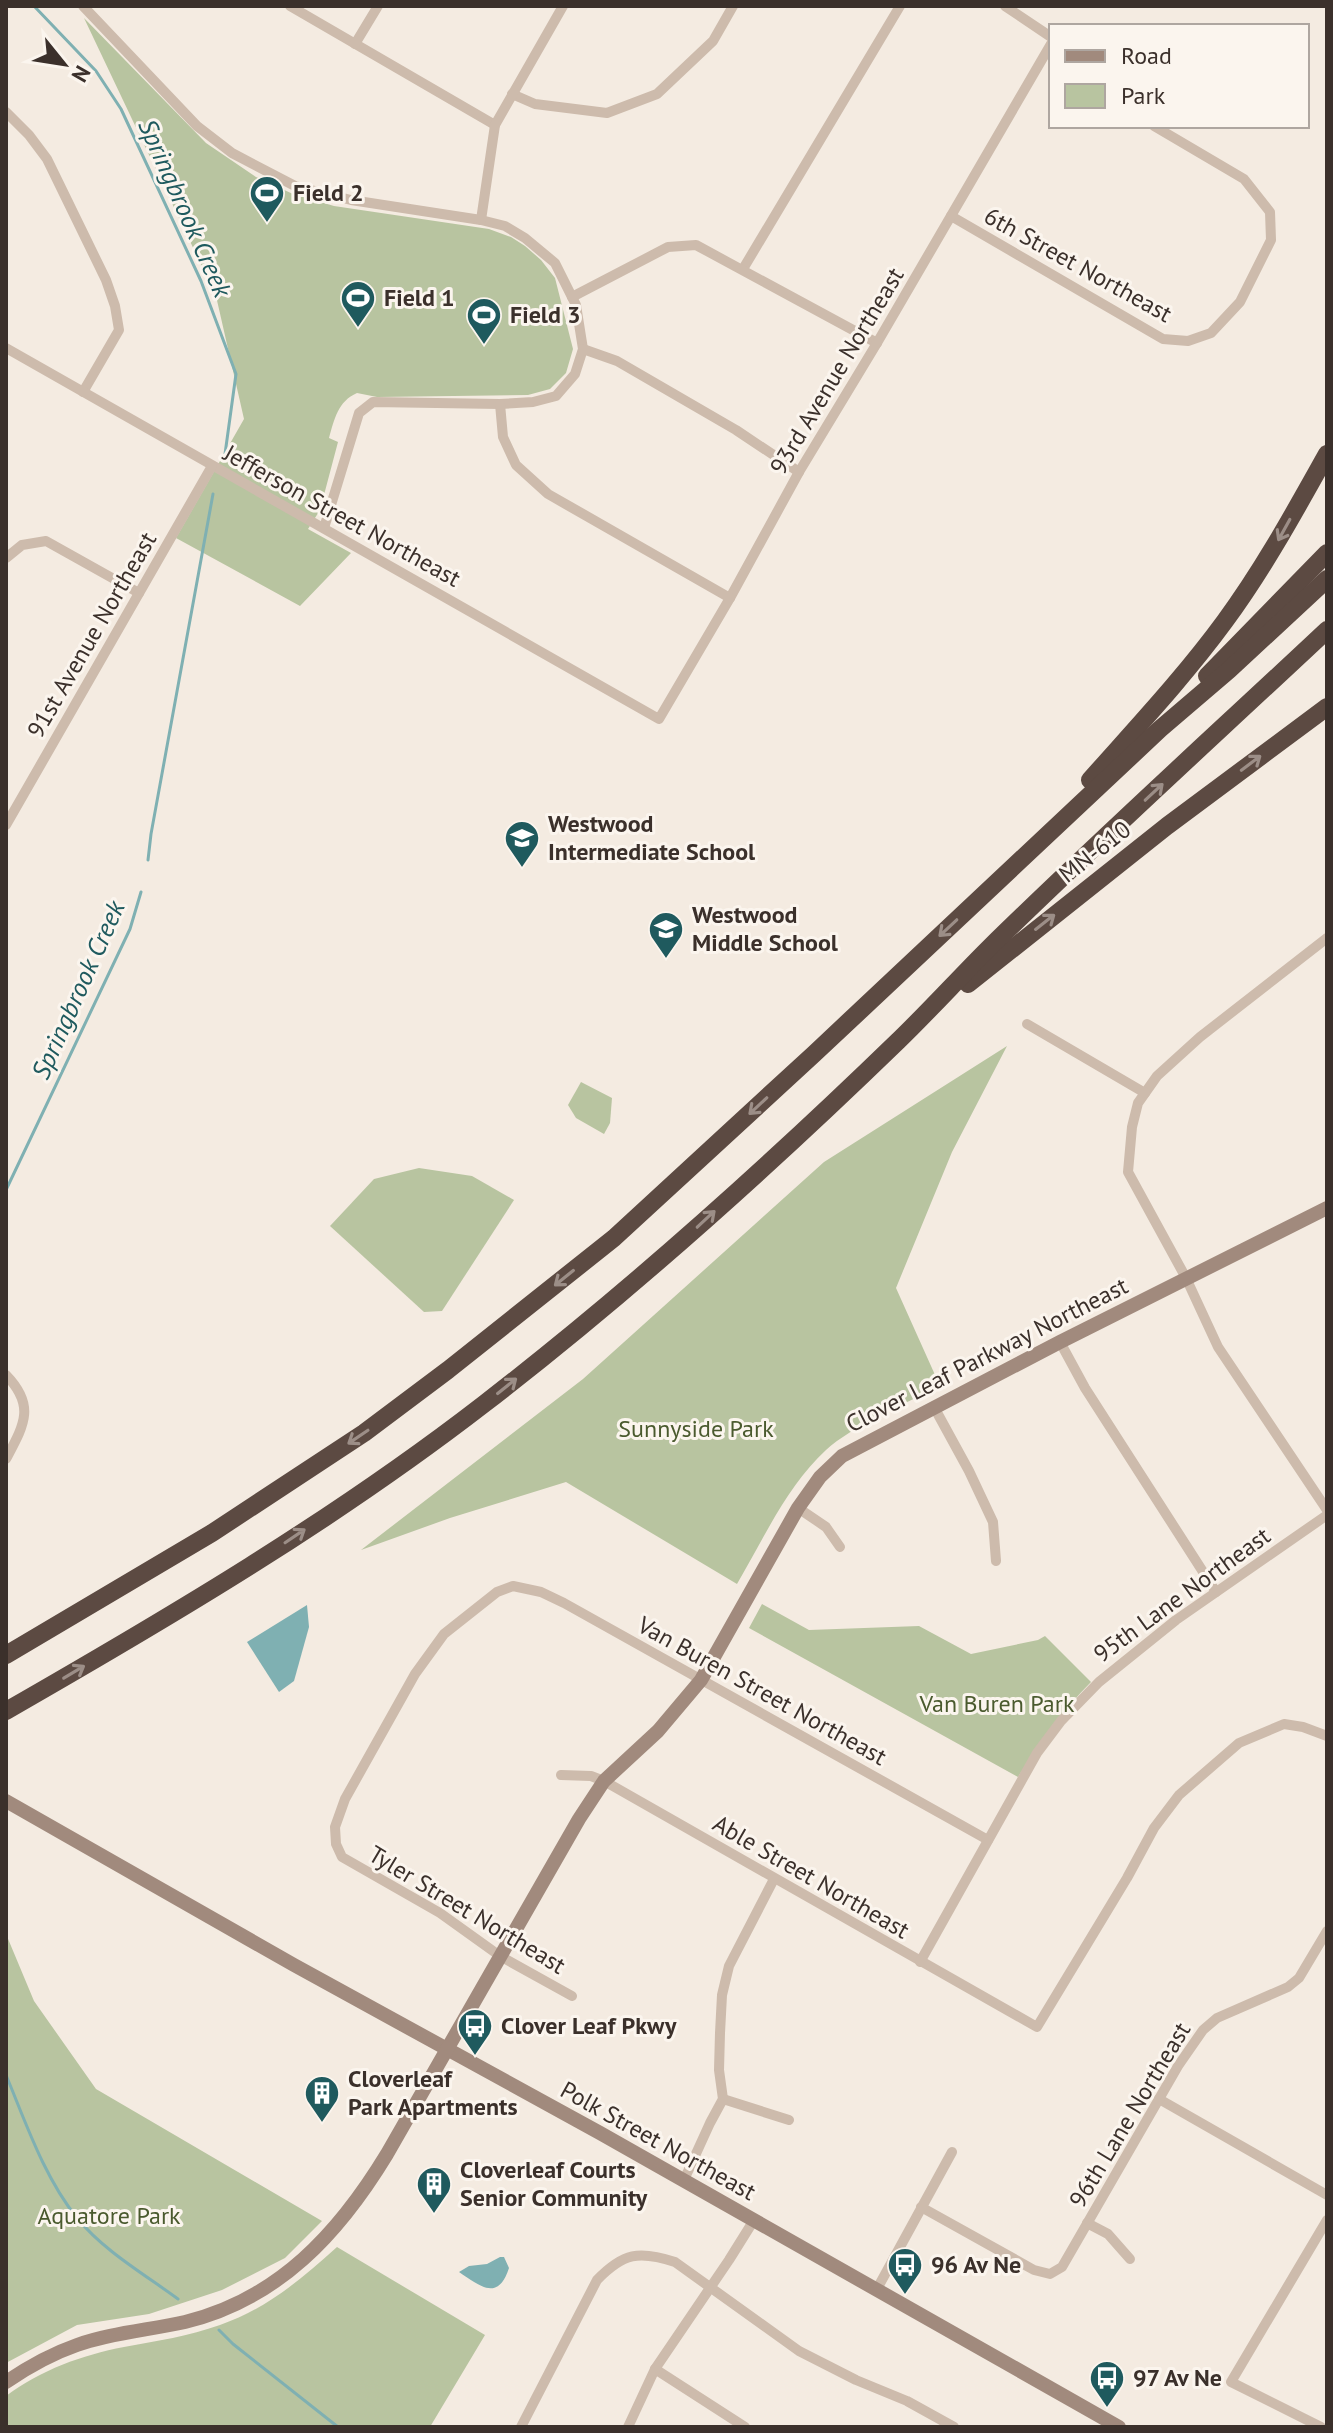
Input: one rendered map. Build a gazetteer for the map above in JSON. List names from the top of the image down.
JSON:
{
  "streets": {
    "highway": ["MN-610"],
    "street": [
      "6th Street Northeast",
      "93rd Avenue Northeast",
      "Jefferson Street Northeast",
      "91st Avenue Northeast",
      "Clover Leaf Parkway Northeast",
      "95th Lane Northeast",
      "Van Buren Street Northeast",
      "Able Street Northeast",
      "Tyler Street Northeast",
      "96th Lane Northeast",
      "Polk Street Northeast"
    ]
  },
  "crossings": [
    ["6th Street Northeast", "93rd Avenue Northeast"],
    ["93rd Avenue Northeast", "Jefferson Street Northeast"],
    ["Jefferson Street Northeast", "91st Avenue Northeast"],
    ["Clover Leaf Parkway Northeast", "Van Buren Street Northeast"],
    ["Clover Leaf Parkway Northeast", "Able Street Northeast"],
    ["Clover Leaf Parkway Northeast", "Tyler Street Northeast"],
    ["Clover Leaf Parkway Northeast", "Polk Street Northeast"],
    ["95th Lane Northeast", "Van Buren Street Northeast"],
    ["95th Lane Northeast", "Able Street Northeast"],
    ["Van Buren Street Northeast", "Tyler Street Northeast"]
  ],
  "water": ["Springbrook Creek"],
  "parks": ["Sunnyside Park", "Van Buren Park", "Aquatore Park"],
  "places": {
    "sports": ["Field 2", "Field 1", "Field 3"],
    "school or university": ["Westwood Intermediate School", "Westwood Middle School"],
    "bus stop": ["Clover Leaf Pkwy", "96 Av Ne", "97 Av Ne"],
    "building": ["Cloverleaf Park Apartments", "Cloverleaf Courts Senior Community"]
  },
  "legend": ["Road", "Park"],
  "north": "bottom right"
}
